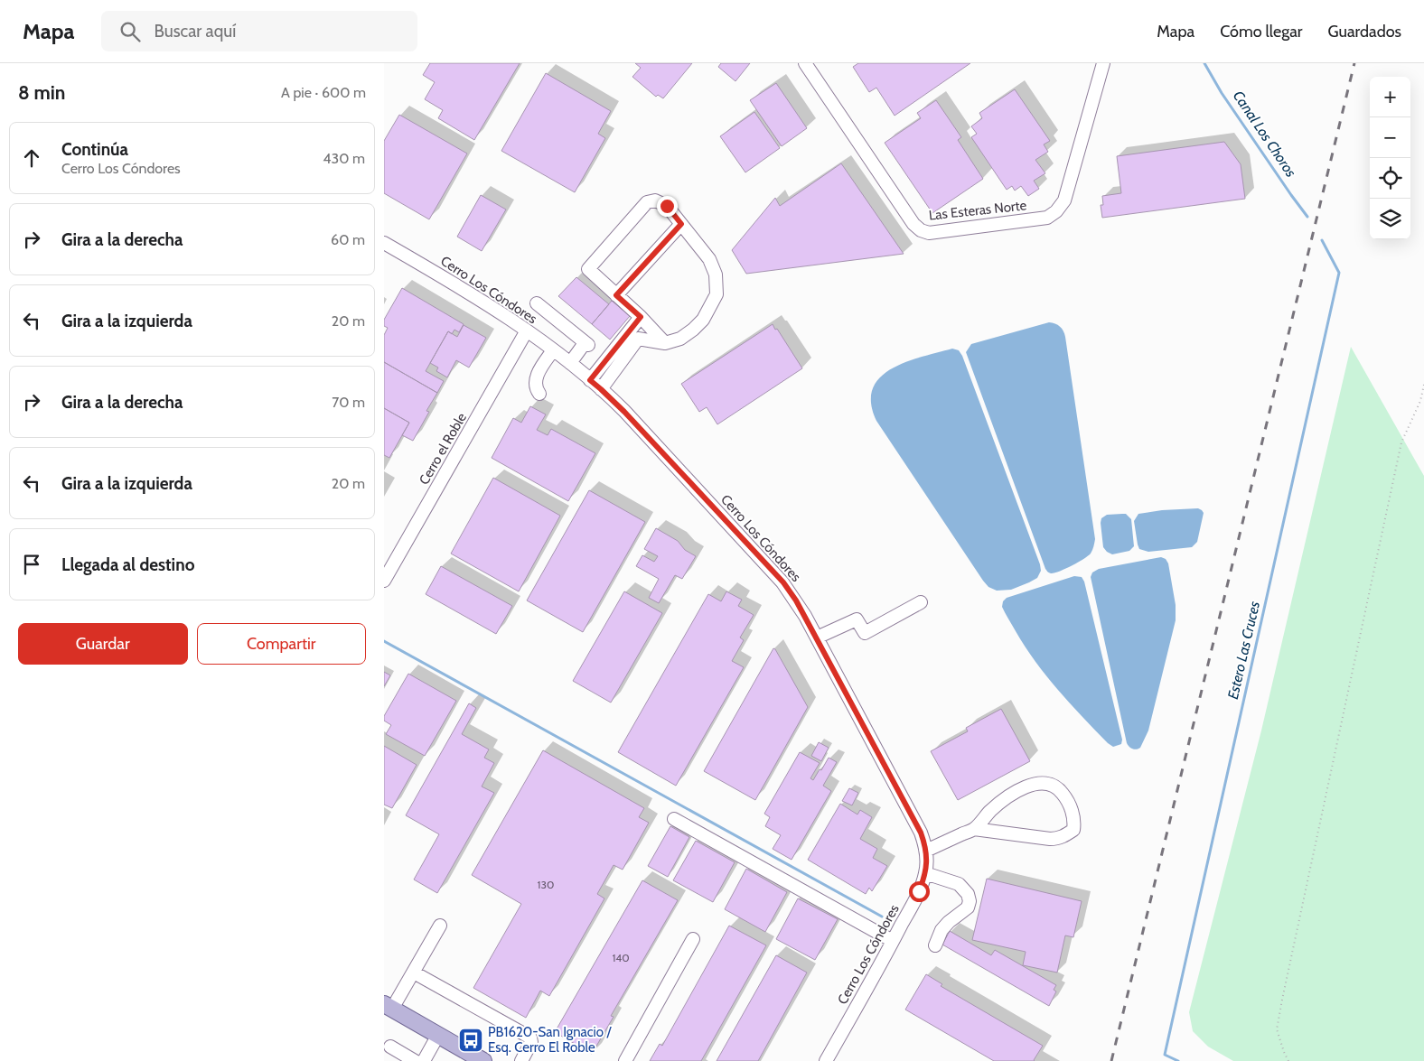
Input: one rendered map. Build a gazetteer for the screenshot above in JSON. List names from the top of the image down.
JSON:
{
  "streets": {
    "street": ["Las Esteras Norte", "Cerro Los Cóndores", "Cerro el Roble"]
  },
  "crossings": [
    ["Cerro Los Cóndores", "Cerro el Roble"]
  ],
  "water": ["Canal Los Choros", "Estero Las Cruces"],
  "places": {
    "bus stop": ["PB1620-San Ignacio / Esq. Cerro El Roble"]
  },
  "house_numbers": ["130", "140"],
  "page": {
    "header": "Mapa",
    "search": "Buscar aquí",
    "nav": ["Mapa", "Cómo llegar", "Guardados"],
    "heading": ["8 min", "A pie · 600 m"],
    "map_buttons": ["+", "−"],
    "list": [
      ["Continúa", "Cerro Los Cóndores", "430 m"],
      ["Gira a la derecha", "60 m"],
      ["Gira a la izquierda", "20 m"],
      ["Gira a la derecha", "70 m"],
      ["Gira a la izquierda", "20 m"],
      "Llegada al destino"
    ],
    "buttons": ["Guardar", "Compartir"]
  }
}
